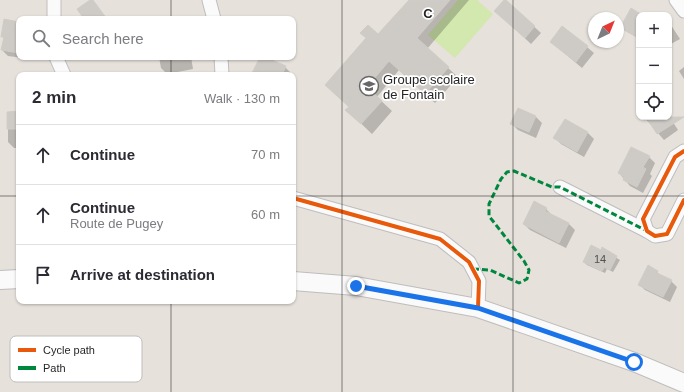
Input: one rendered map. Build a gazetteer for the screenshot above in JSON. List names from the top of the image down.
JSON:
{
  "places": {
    "school or university": ["Groupe scolaire de Fontain"]
  },
  "house_numbers": ["14"],
  "legend": ["Cycle path", "Path"],
  "north": "top right",
  "page": {
    "map_buttons": ["+", "−"],
    "search": "Search here",
    "heading": ["2 min", "Walk · 130 m"],
    "list": [
      ["Continue", "70 m"],
      ["Continue", "Route de Pugey", "60 m"],
      "Arrive at destination"
    ]
  },
  "grid": {
    "columns": ["C"]
  }
}
